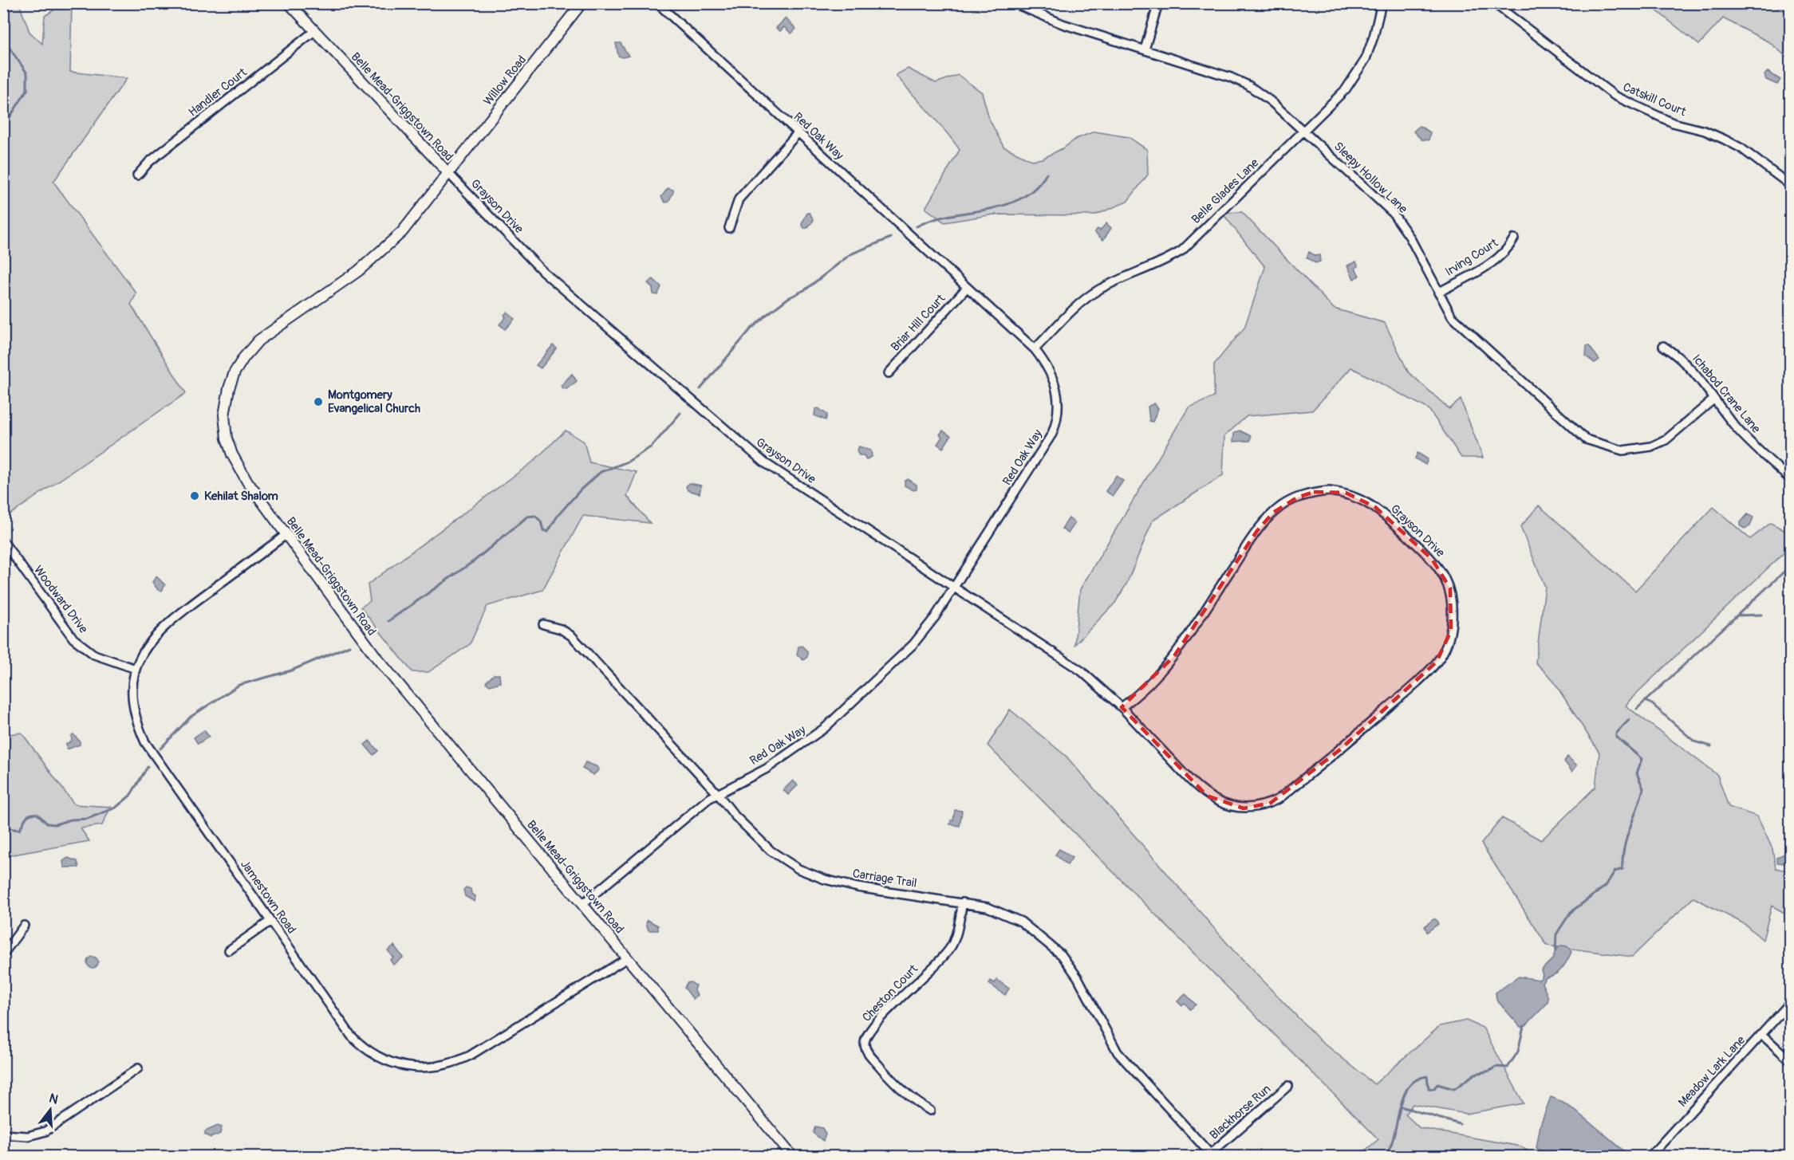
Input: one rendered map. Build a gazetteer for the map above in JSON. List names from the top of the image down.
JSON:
{
  "streets": {
    "street": [
      "Willow Road",
      "Handler Court",
      "Catskill Court",
      "Belle Mead-Griggstown Road",
      "Red Oak Way",
      "Sleepy Hollow Lane",
      "Belle Glades Lane",
      "Grayson Drive",
      "Irving Court",
      "Briar Hill Court",
      "Ichabod Crane Lane",
      "Woodward Drive",
      "Carriage Trail",
      "Jamestown Road",
      "Cheston Court",
      "Meadow Lark Lane",
      "Blackhorse Run"
    ]
  },
  "crossings": [
    ["Willow Road", "Belle Mead-Griggstown Road"],
    ["Willow Road", "Grayson Drive"],
    ["Handler Court", "Belle Mead-Griggstown Road"],
    ["Belle Mead-Griggstown Road", "Red Oak Way"],
    ["Belle Mead-Griggstown Road", "Grayson Drive"],
    ["Belle Mead-Griggstown Road", "Jamestown Road"],
    ["Red Oak Way", "Belle Glades Lane"],
    ["Red Oak Way", "Grayson Drive"],
    ["Red Oak Way", "Briar Hill Court"],
    ["Red Oak Way", "Carriage Trail"],
    ["Sleepy Hollow Lane", "Belle Glades Lane"],
    ["Sleepy Hollow Lane", "Irving Court"],
    ["Sleepy Hollow Lane", "Ichabod Crane Lane"],
    ["Woodward Drive", "Jamestown Road"],
    ["Carriage Trail", "Cheston Court"],
    ["Carriage Trail", "Blackhorse Run"]
  ],
  "places": ["Montgomery Evangelical Church", "Kehilat Shalom"],
  "north": "top"
}
